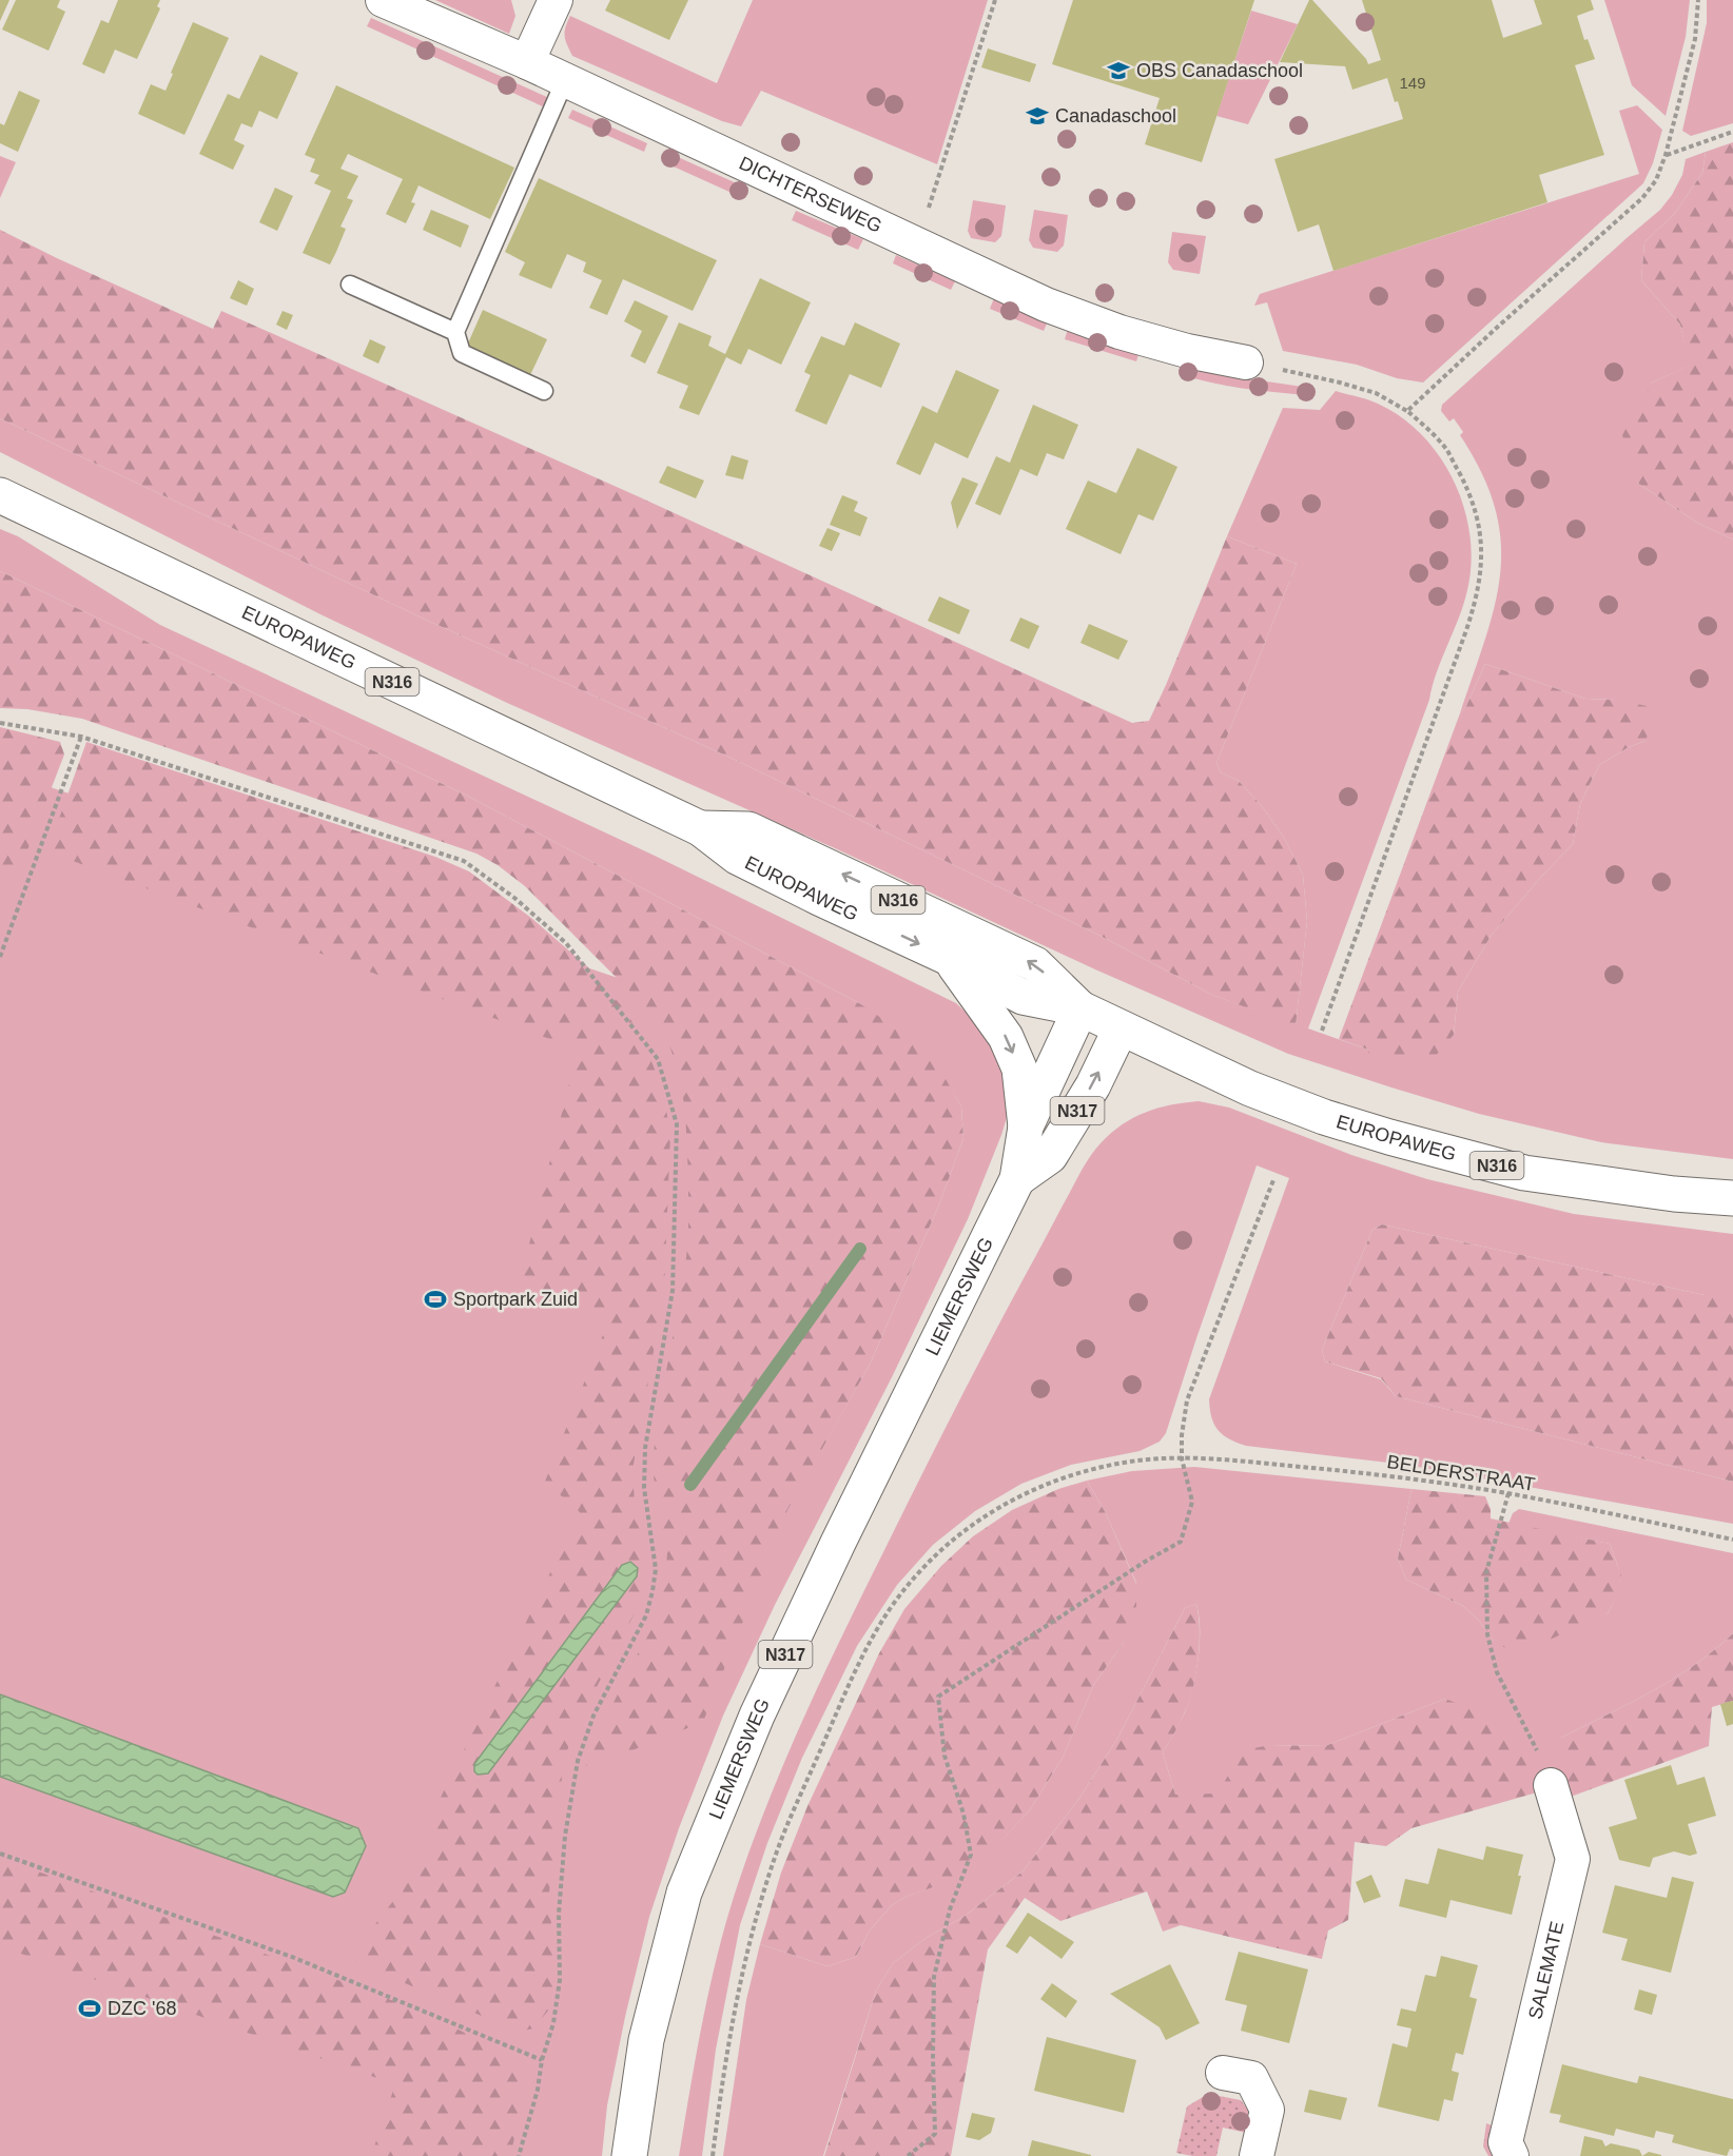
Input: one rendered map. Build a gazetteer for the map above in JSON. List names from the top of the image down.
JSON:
{
  "streets": {
    "main road": [
      "EUROPAWEG",
      "N316",
      "N317",
      "LIEMERSWEG"
    ],
    "street": ["DICHTERSEWEG", "SALEMATE"],
    "path": ["BELDERSTRAAT"]
  },
  "crossings": [
    ["EUROPAWEG", "LIEMERSWEG"]
  ],
  "places": {
    "school or university": ["OBS Canadaschool", "Canadaschool"],
    "sports": ["Sportpark Zuid", "DZC '68"]
  },
  "house_numbers": ["149"]
}
